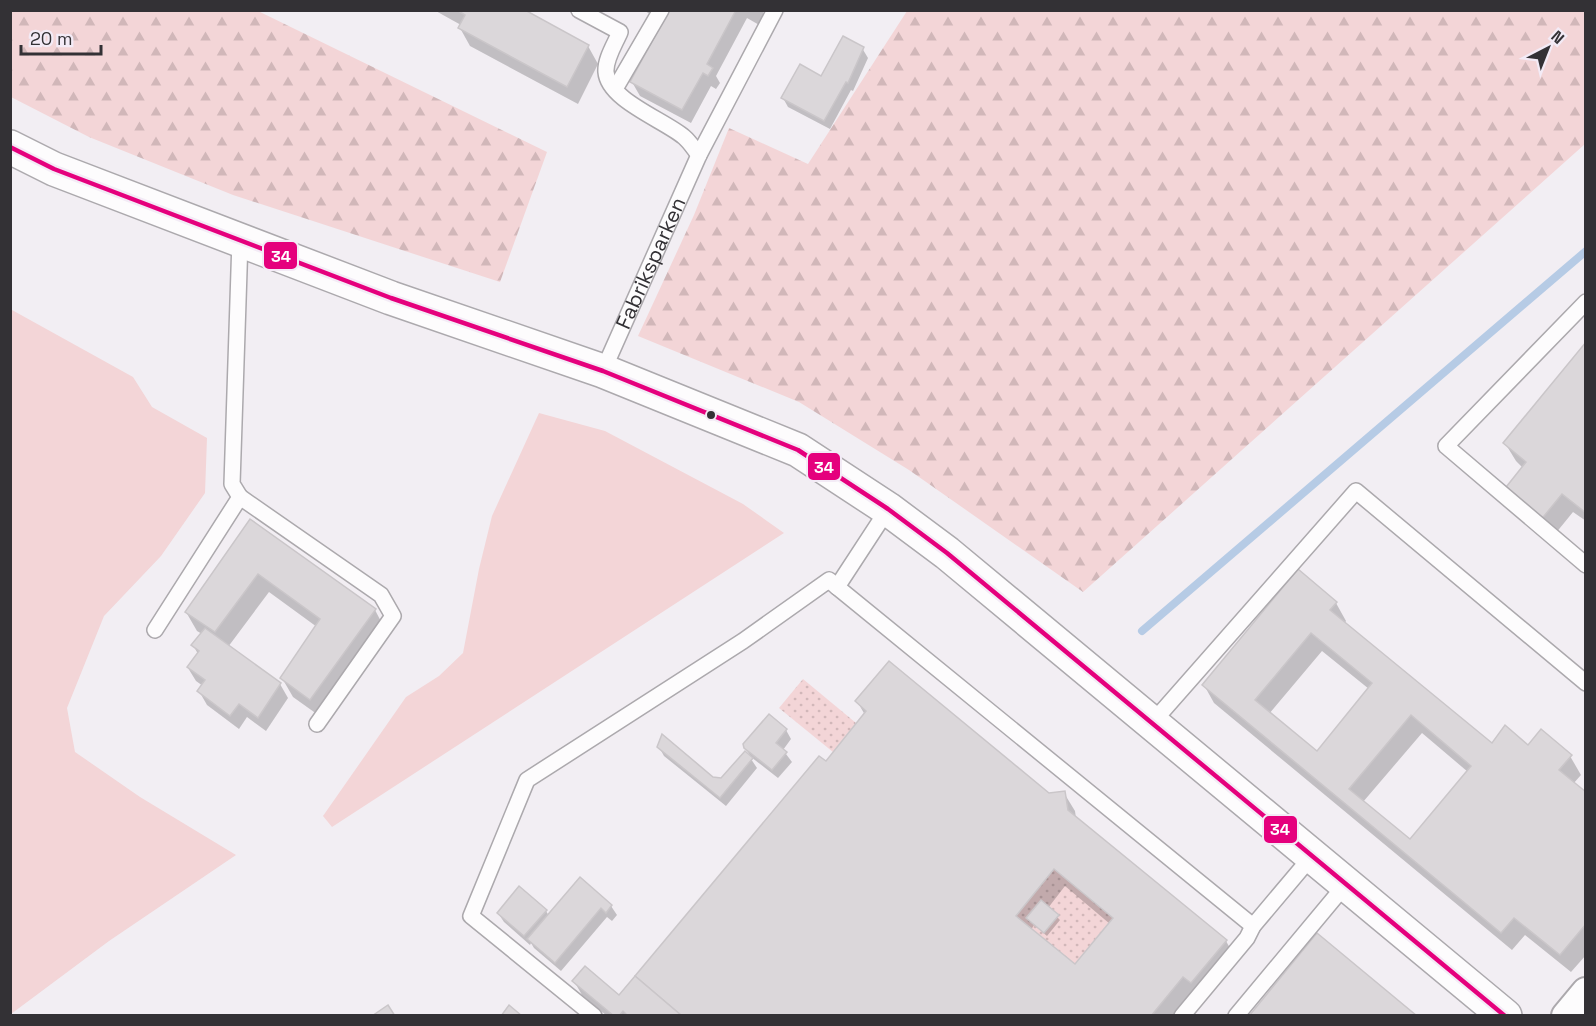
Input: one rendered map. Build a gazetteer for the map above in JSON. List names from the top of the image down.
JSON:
{
  "streets": {
    "lane": ["Fabriksparken"]
  },
  "lines": ["transit line 34"],
  "scale_bar": "20 m",
  "north": "top right"
}
